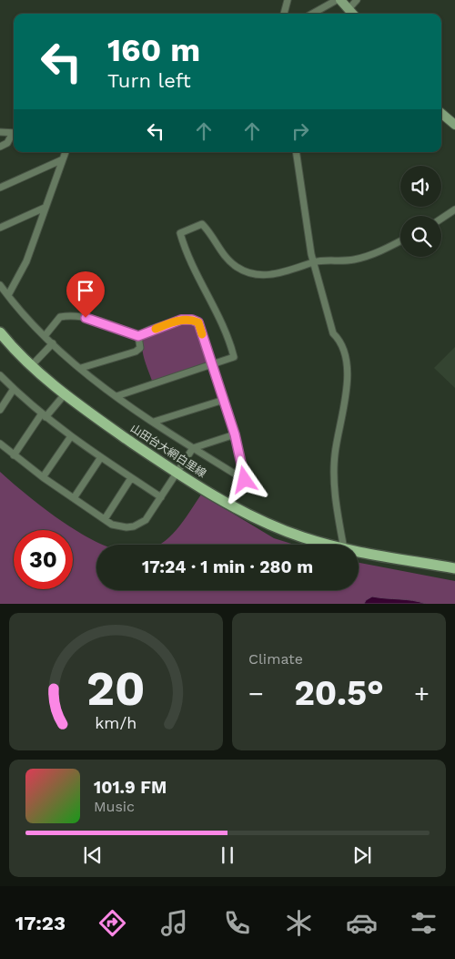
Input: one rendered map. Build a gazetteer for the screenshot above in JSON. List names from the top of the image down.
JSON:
{
  "streets": {
    "main road": ["山田台大網白里線"]
  },
  "page": {
    "turn": ["160 m", "Turn left"],
    "limit": "30",
    "trip": "17:24 · 1 min · 280 m",
    "tile": "Climate",
    "heat": ["−", "20.5°", "+"],
    "song": ["101.9 FM", "Music"],
    "tabs": "17:23",
    "gauge": ["20", "km/h"]
  }
}
